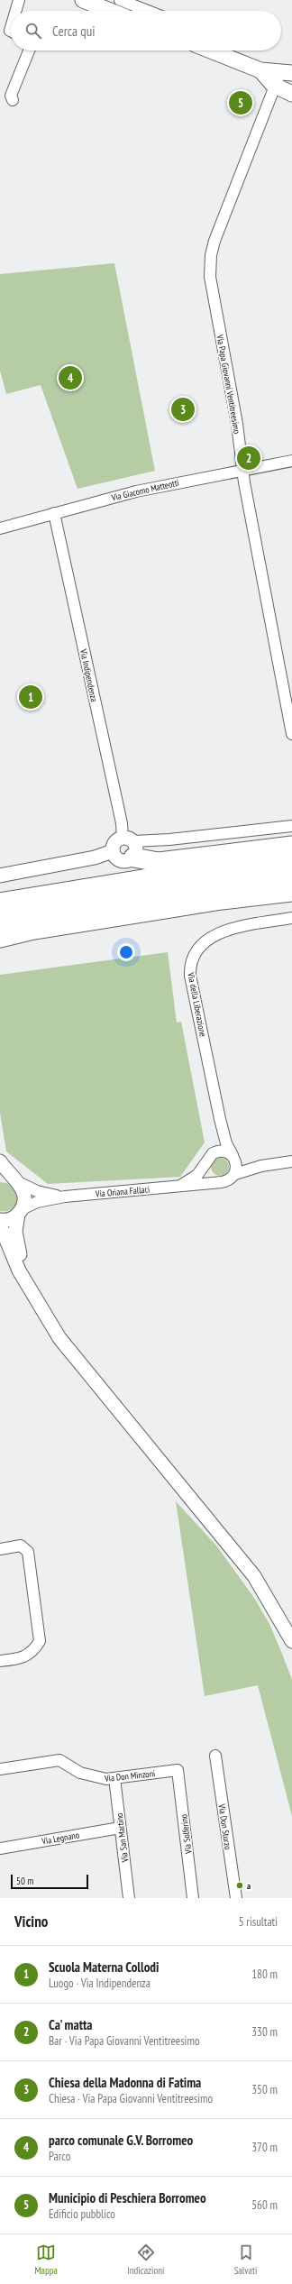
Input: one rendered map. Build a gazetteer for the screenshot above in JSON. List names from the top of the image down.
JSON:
{
  "streets": {
    "street": [
      "Via Papa Giovanni Ventitreesimo",
      "Via Giacomo Matteotti",
      "Via Indipendenza",
      "Via della Liberazione",
      "Via Oriana Fallaci",
      "Via Don Minzoni",
      "Via Don Sturzo",
      "Via Solferino",
      "Via Legnano",
      "Via San Martino"
    ]
  },
  "crossings": [
    ["Via Papa Giovanni Ventitreesimo", "Via Giacomo Matteotti"],
    ["Via Giacomo Matteotti", "Via Indipendenza"],
    ["Via della Liberazione", "Via Oriana Fallaci"],
    ["Via Don Minzoni", "Via Solferino"],
    ["Via Don Minzoni", "Via San Martino"],
    ["Via Legnano", "Via San Martino"]
  ],
  "places": ["a"],
  "scale_bar": "50 m",
  "page": {
    "search": "Cerca qui",
    "pins": [
      "5",
      "4",
      "3",
      "2",
      "1"
    ],
    "scale": "50 m",
    "heading": ["Vicino", "5 risultati"],
    "list": [
      {
        "mark": "1",
        "name": "Scuola Materna Collodi",
        "note": "Luogo · Via Indipendenza",
        "value": "180 m"
      },
      {
        "mark": "2",
        "name": "Ca' matta",
        "note": "Bar · Via Papa Giovanni Ventitreesimo",
        "value": "330 m"
      },
      {
        "mark": "3",
        "name": "Chiesa della Madonna di Fatima",
        "note": "Chiesa · Via Papa Giovanni Ventitreesimo",
        "value": "350 m"
      },
      {
        "mark": "4",
        "name": "parco comunale G.V. Borromeo",
        "note": "Parco",
        "value": "370 m"
      },
      {
        "mark": "5",
        "name": "Municipio di Peschiera Borromeo",
        "note": "Edificio pubblico",
        "value": "560 m"
      }
    ],
    "nav": ["Mappa", "Indicazioni", "Salvati"]
  }
}
